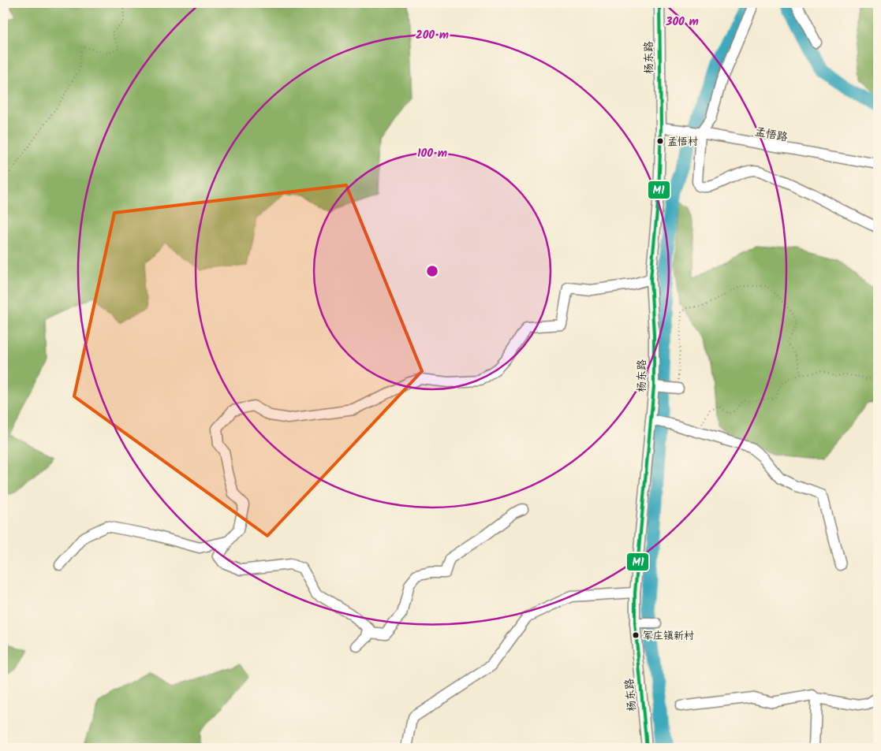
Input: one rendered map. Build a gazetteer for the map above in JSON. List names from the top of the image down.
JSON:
{
  "streets": {
    "street": ["杨东路", "孟悟路"]
  },
  "crossings": [
    ["杨东路", "孟悟路"]
  ],
  "places": ["孟悟村", "军庄镇新村"],
  "lines": ["transit line M1"],
  "rings": ["300 m", "200 m", "100 m"]
}
